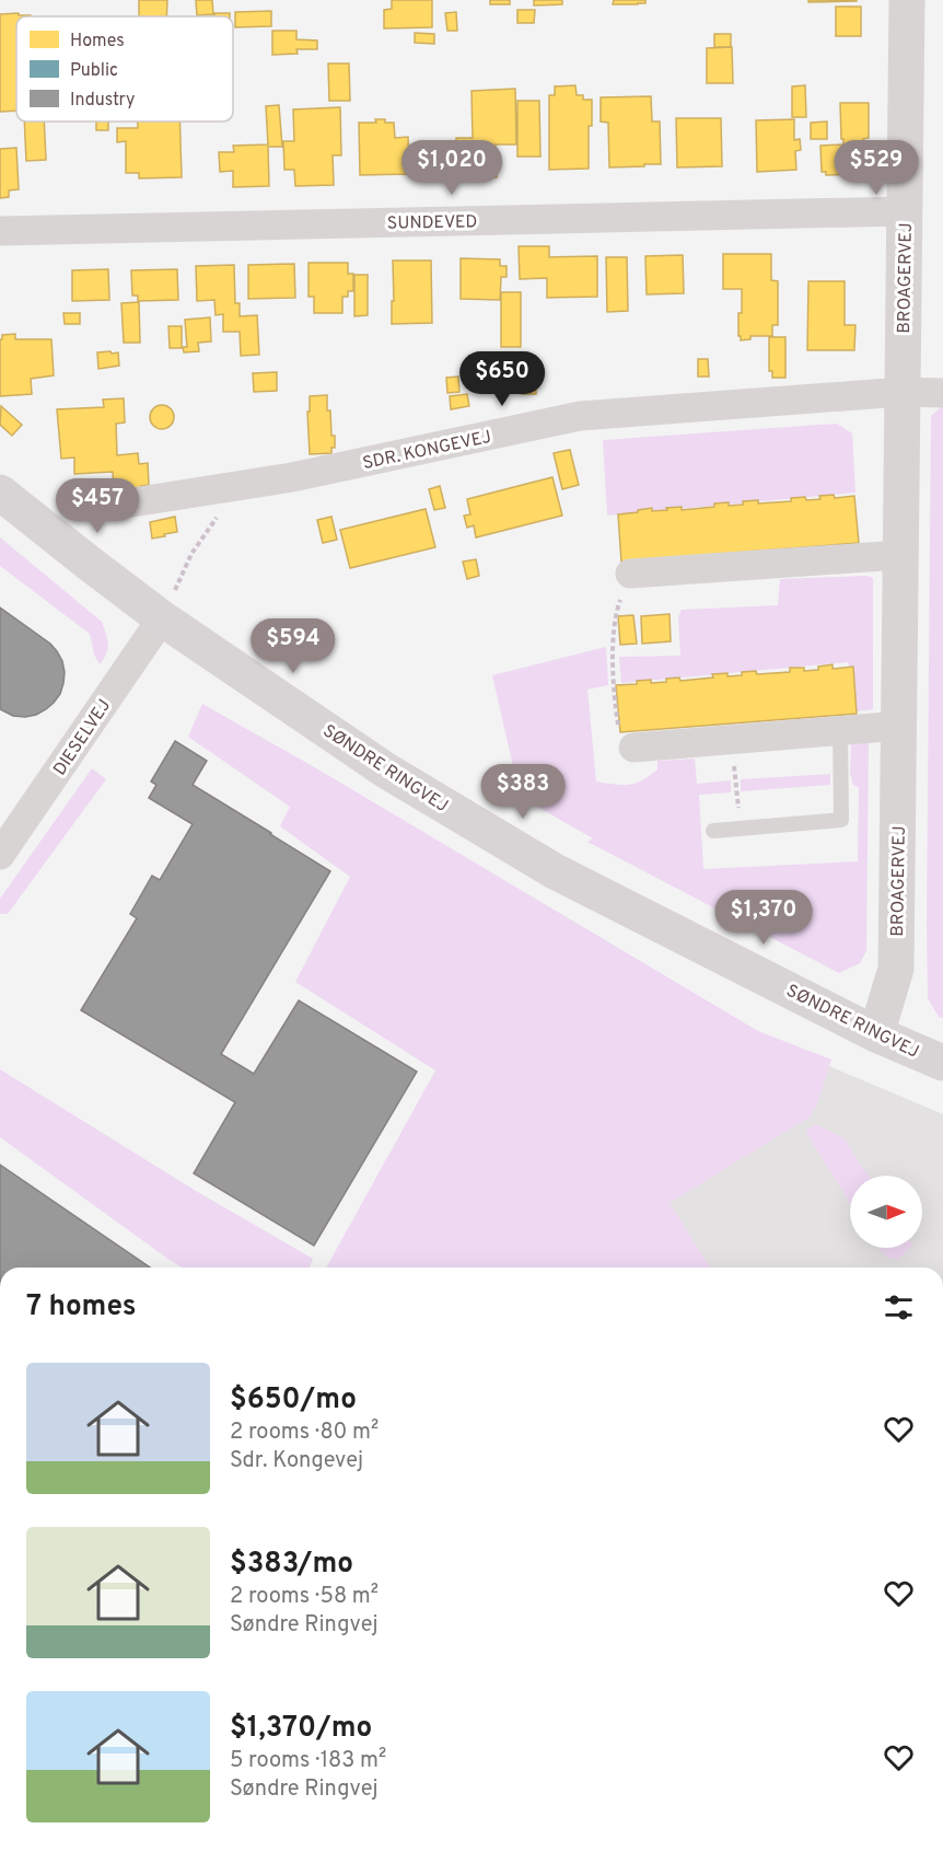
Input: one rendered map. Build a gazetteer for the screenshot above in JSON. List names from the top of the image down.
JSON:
{
  "streets": {
    "main road": ["SØNDRE RINGVEJ"],
    "street": [
      "SUNDEVED",
      "BROAGERVEJ",
      "SDR. KONGEVEJ",
      "DIESELVEJ"
    ]
  },
  "crossings": [
    ["SUNDEVED", "BROAGERVEJ"],
    ["BROAGERVEJ", "SDR. KONGEVEJ"],
    ["BROAGERVEJ", "SØNDRE RINGVEJ"],
    ["DIESELVEJ", "SØNDRE RINGVEJ"]
  ],
  "legend": ["Homes", "Public", "Industry"],
  "north": "right",
  "page": {
    "price": [
      "$1,020",
      "$529",
      "$650",
      "$457",
      "$594",
      "$383",
      "$1,370"
    ],
    "heading": "7 homes",
    "list": [
      {
        "name": "$650/mo",
        "note": "2 rooms · 80 m² · Sdr. Kongevej"
      },
      {
        "name": "$383/mo",
        "note": "2 rooms · 58 m² · Søndre Ringvej"
      },
      {
        "name": "$1,370/mo",
        "note": "5 rooms · 183 m² · Søndre Ringvej"
      }
    ]
  }
}
